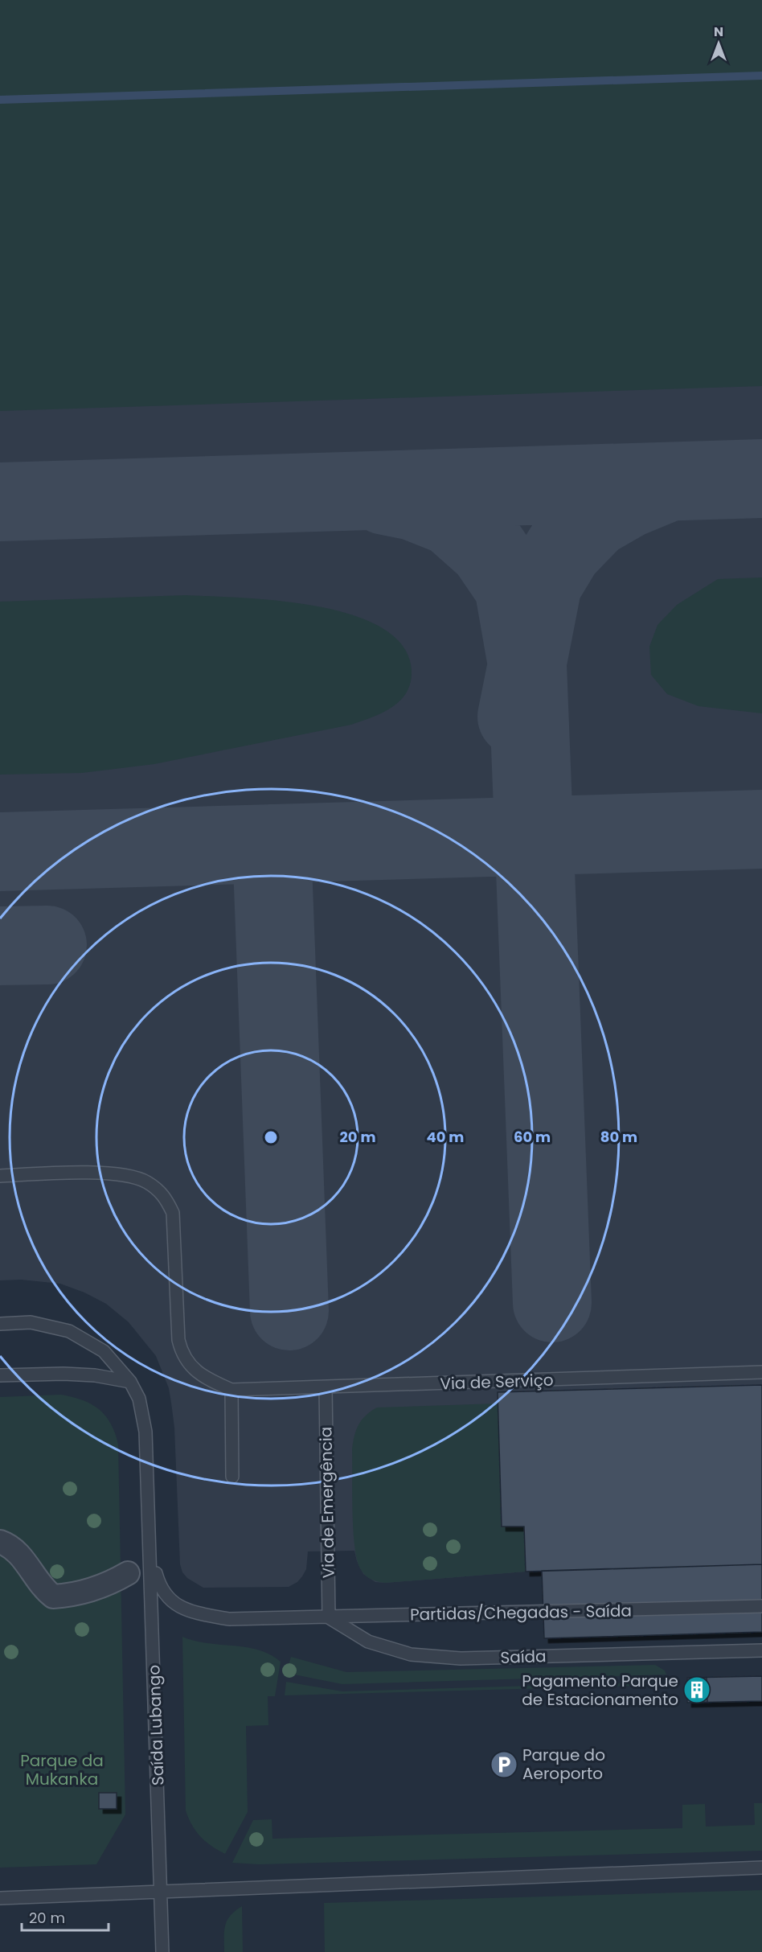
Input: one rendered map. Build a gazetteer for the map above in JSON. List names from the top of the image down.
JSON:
{
  "streets": {
    "lane": [
      "Via de Serviço",
      "Via de Emergência",
      "Partidas/Chegadas - Saída",
      "Saída",
      "Saída Lubango"
    ]
  },
  "crossings": [
    ["Via de Serviço", "Via de Emergência"],
    ["Via de Emergência", "Partidas/Chegadas - Saída"],
    ["Via de Emergência", "Saída"],
    ["Partidas/Chegadas - Saída", "Saída"],
    ["Partidas/Chegadas - Saída", "Saída Lubango"]
  ],
  "parks": ["Parque da Mukanka"],
  "places": {
    "building": ["Pagamento Parque de Estacionamento"],
    "parking": ["Parque do Aeroporto"]
  },
  "scale_bar": "20 m",
  "north": "top",
  "rings": [
    "20 m",
    "40 m",
    "60 m",
    "80 m"
  ]
}
